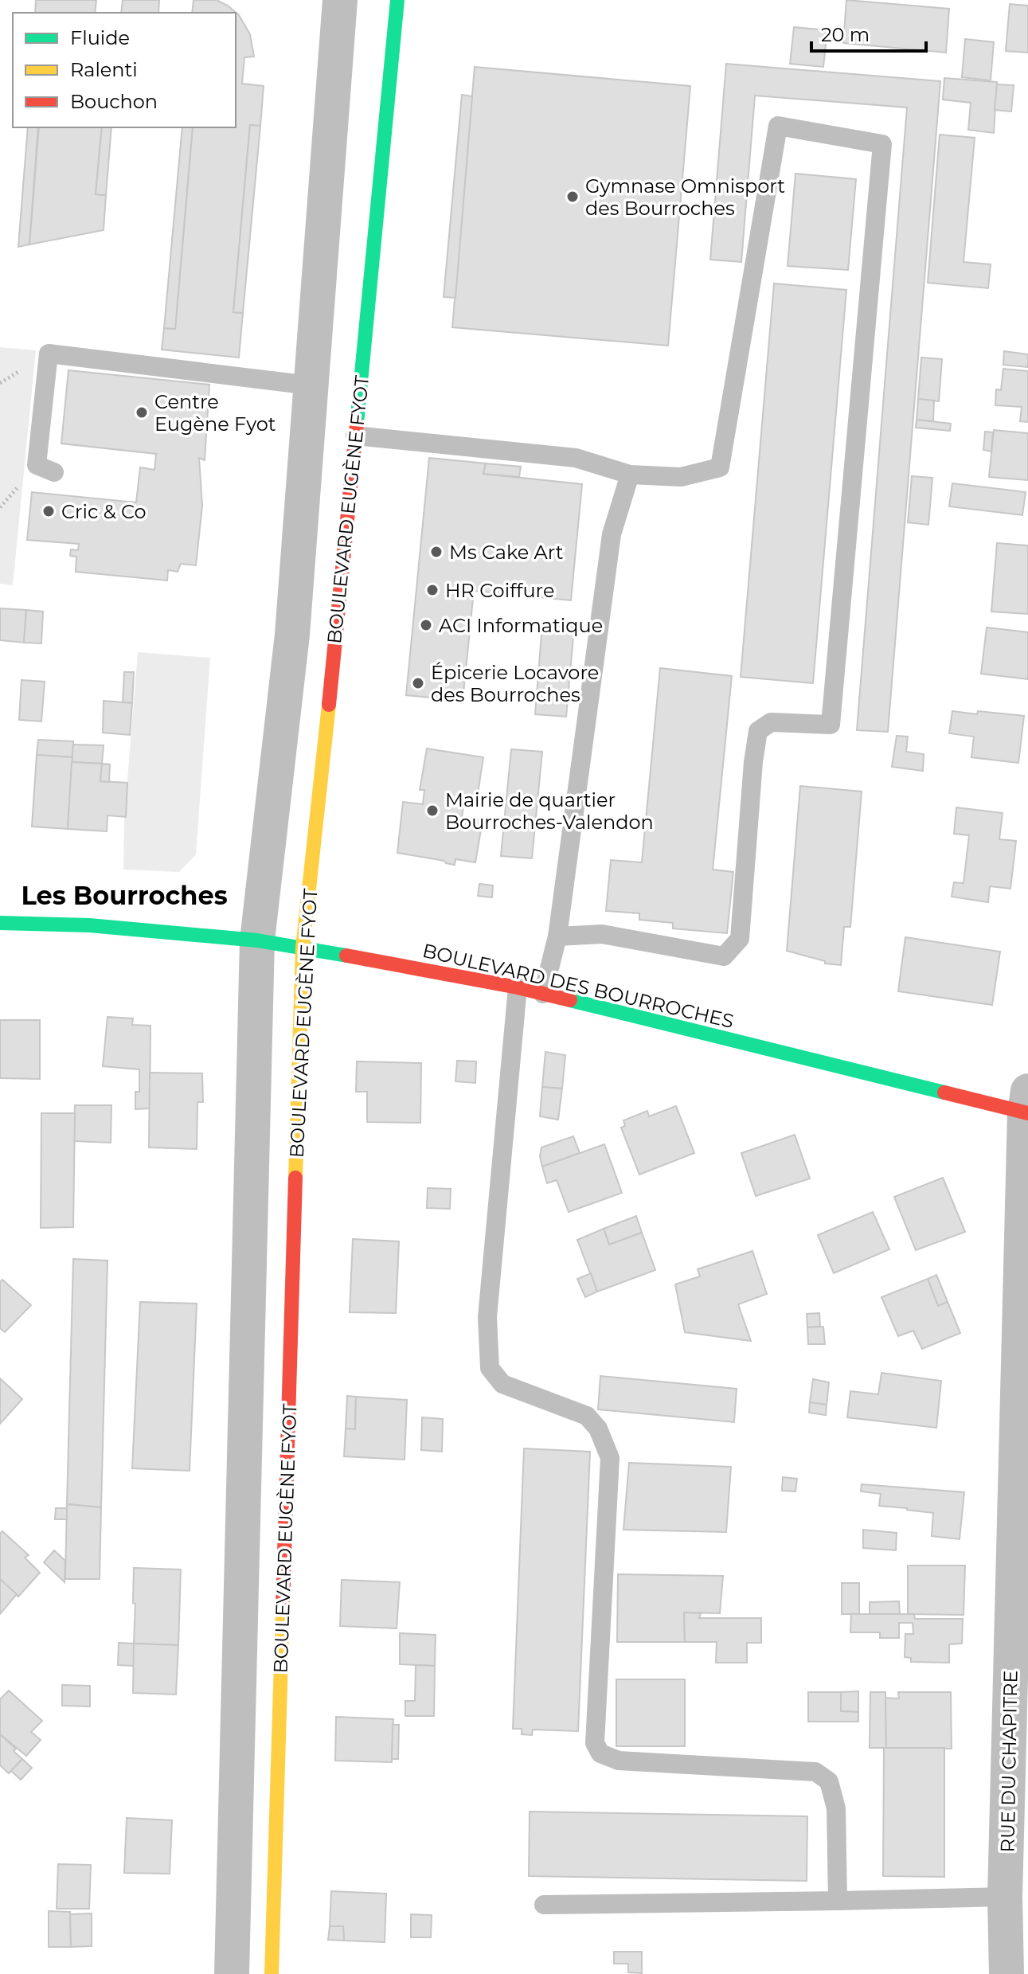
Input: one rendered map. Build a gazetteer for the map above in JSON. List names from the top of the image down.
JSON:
{
  "streets": {
    "street": ["BOULEVARD EUGÈNE FYOT", "BOULEVARD DES BOURROCHES", "RUE DU CHAPITRE"]
  },
  "crossings": [
    ["BOULEVARD EUGÈNE FYOT", "BOULEVARD DES BOURROCHES"],
    ["BOULEVARD DES BOURROCHES", "RUE DU CHAPITRE"]
  ],
  "districts": ["Les Bourroches"],
  "places": [
    "Gymnase Omnisport des Bourroches",
    "Centre Eugène Fyot",
    "Cric & Co",
    "Ms Cake Art",
    "HR Coiffure",
    "ACI Informatique",
    "Épicerie Locavore des Bourroches",
    "Mairie de quartier Bourroches-Valendon"
  ],
  "legend": ["Fluide", "Ralenti", "Bouchon"],
  "scale_bar": "20 m"
}
